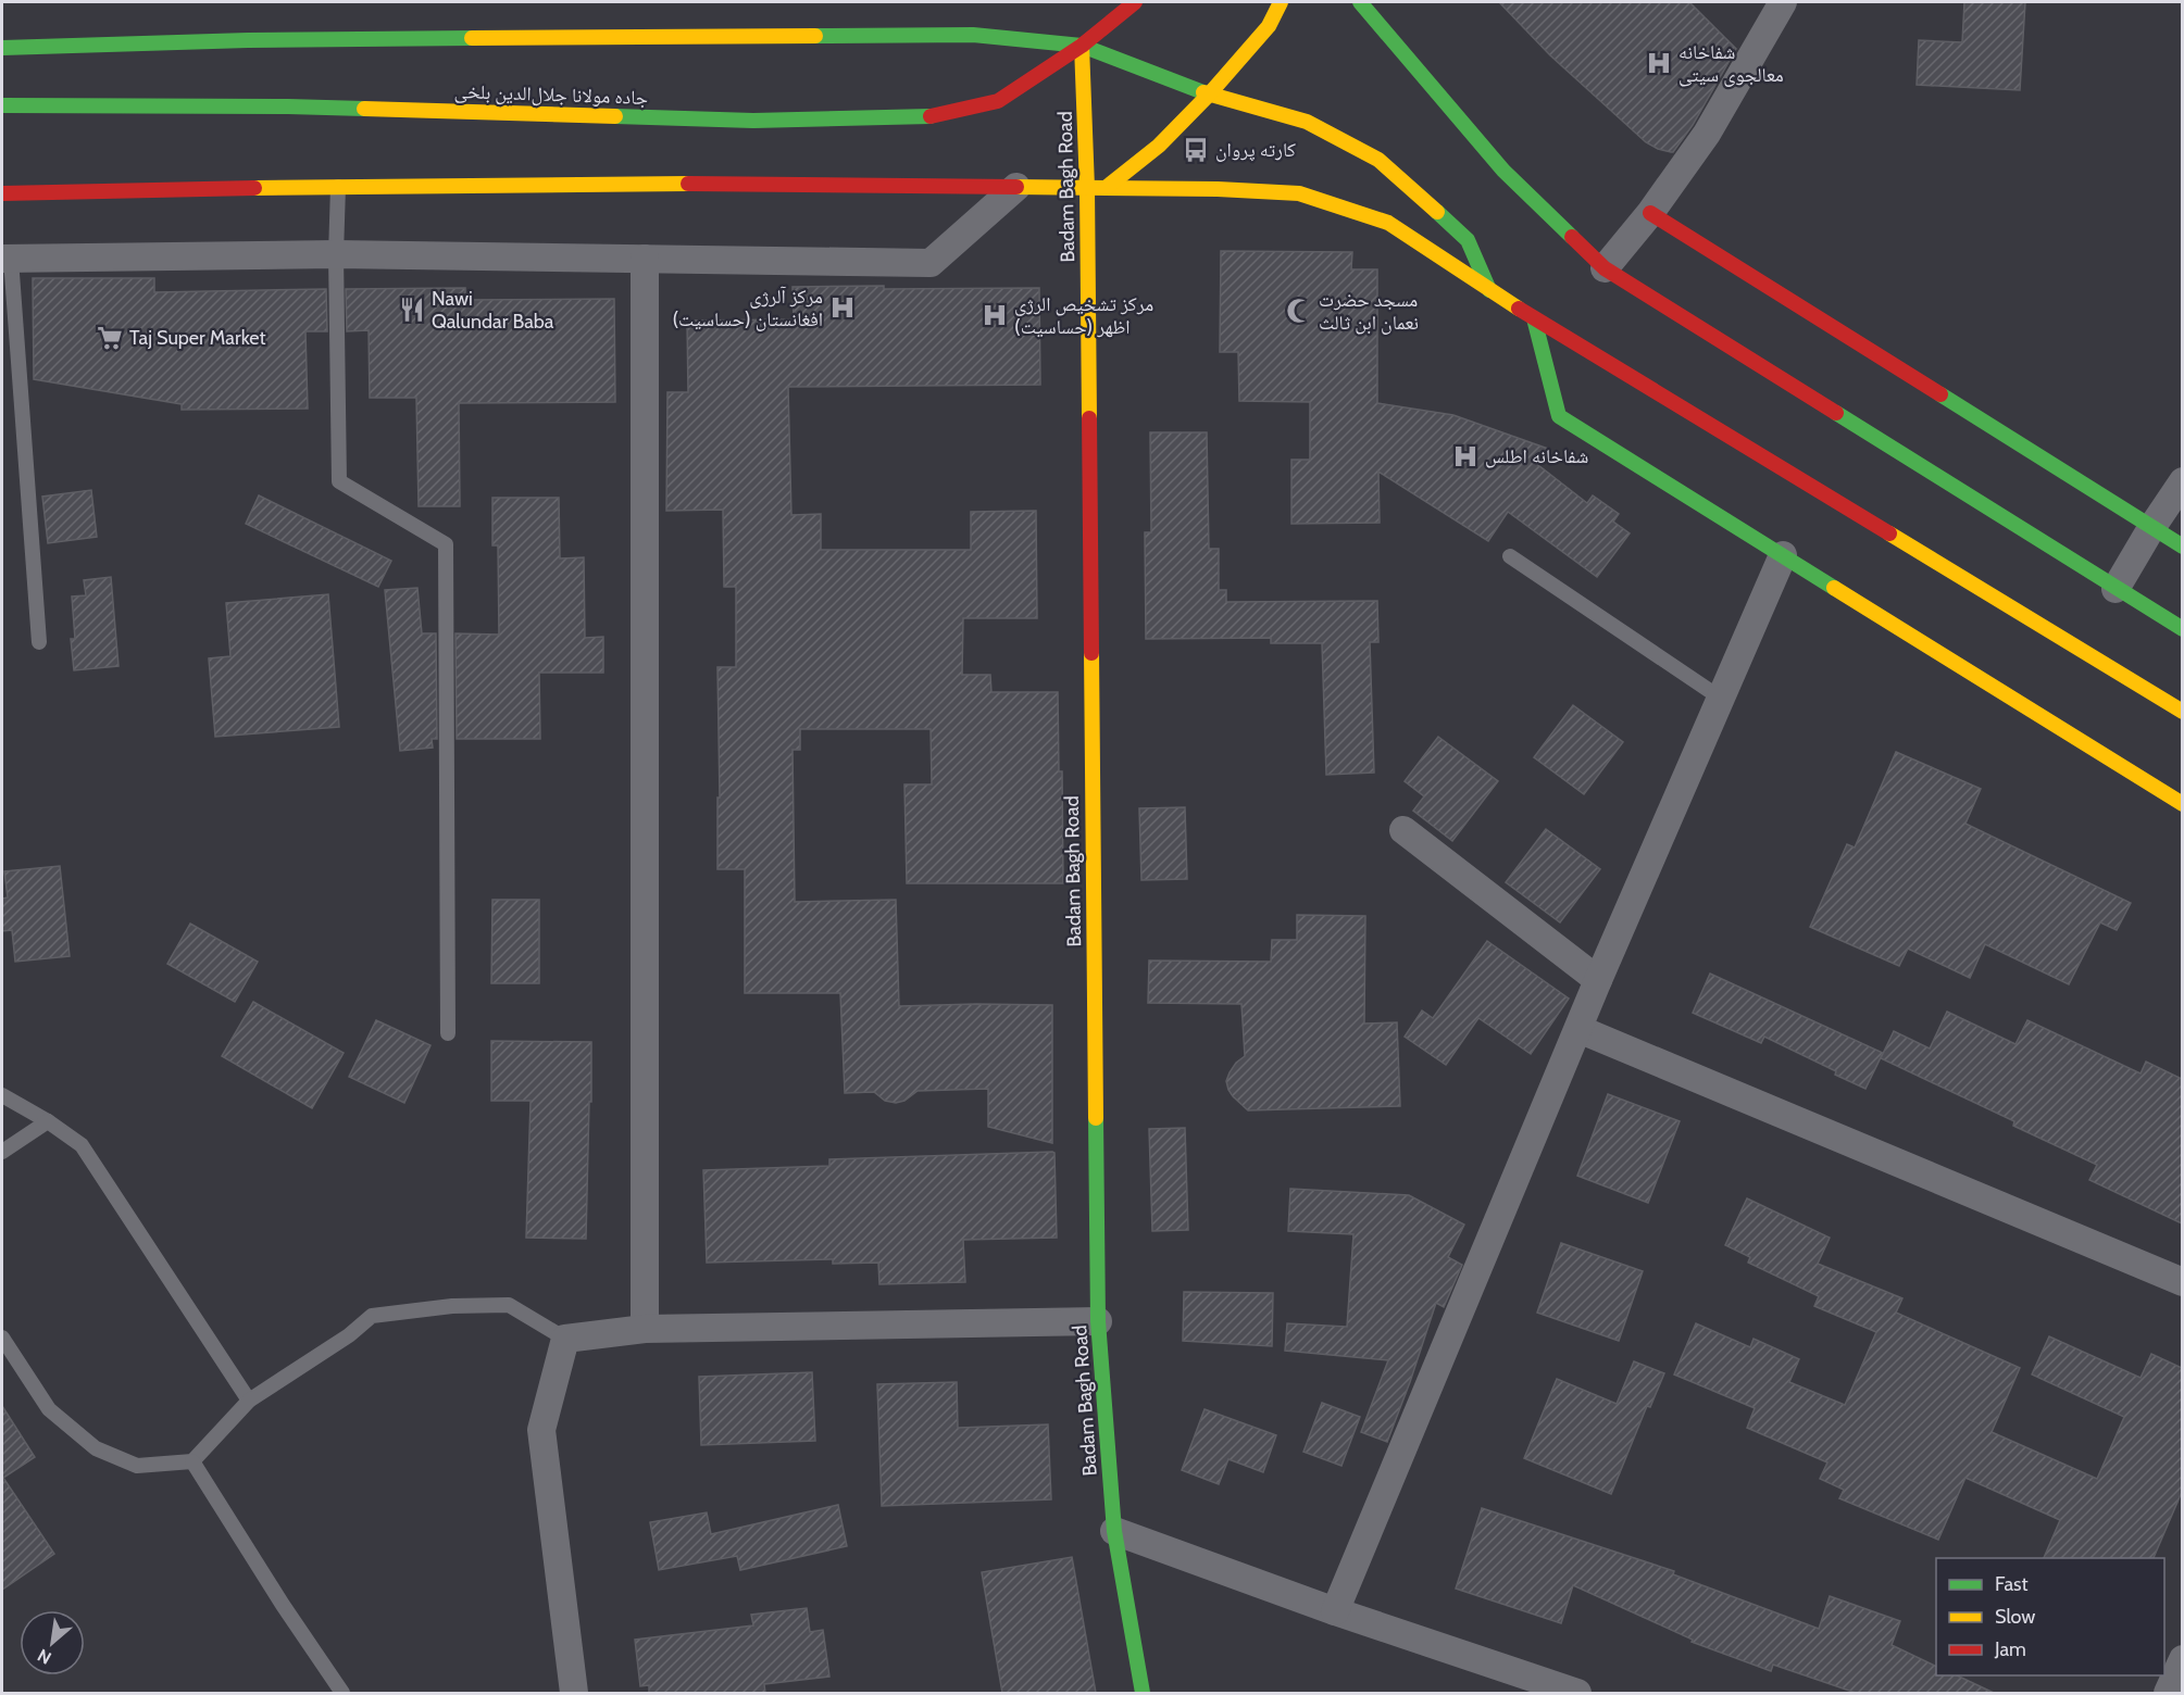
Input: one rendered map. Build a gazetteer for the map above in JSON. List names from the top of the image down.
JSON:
{
  "streets": {
    "main road": ["جاده مولانا جلال‌الدین بلخی", "Badam Bagh Road"]
  },
  "crossings": [
    ["جاده مولانا جلال‌الدین بلخی", "Badam Bagh Road"]
  ],
  "places": {
    "hospital": [
      "شفاخانه معالجوی سیتی",
      "مرکز آلرژی (حساسیت) افغانستان",
      "مرکز تشخیص الرژی (حساسیت) اظهر",
      "شفاخانه اطلس"
    ],
    "bus stop": ["کارته پروان"],
    "restaurant": ["Nawi Qalundar Baba"],
    "mosque": ["مسجد حضرت نعمان ابن ثالث"],
    "supermarket": ["Taj Super Market"]
  },
  "legend": ["Fast", "Slow", "Jam"],
  "north": "bottom left"
}
